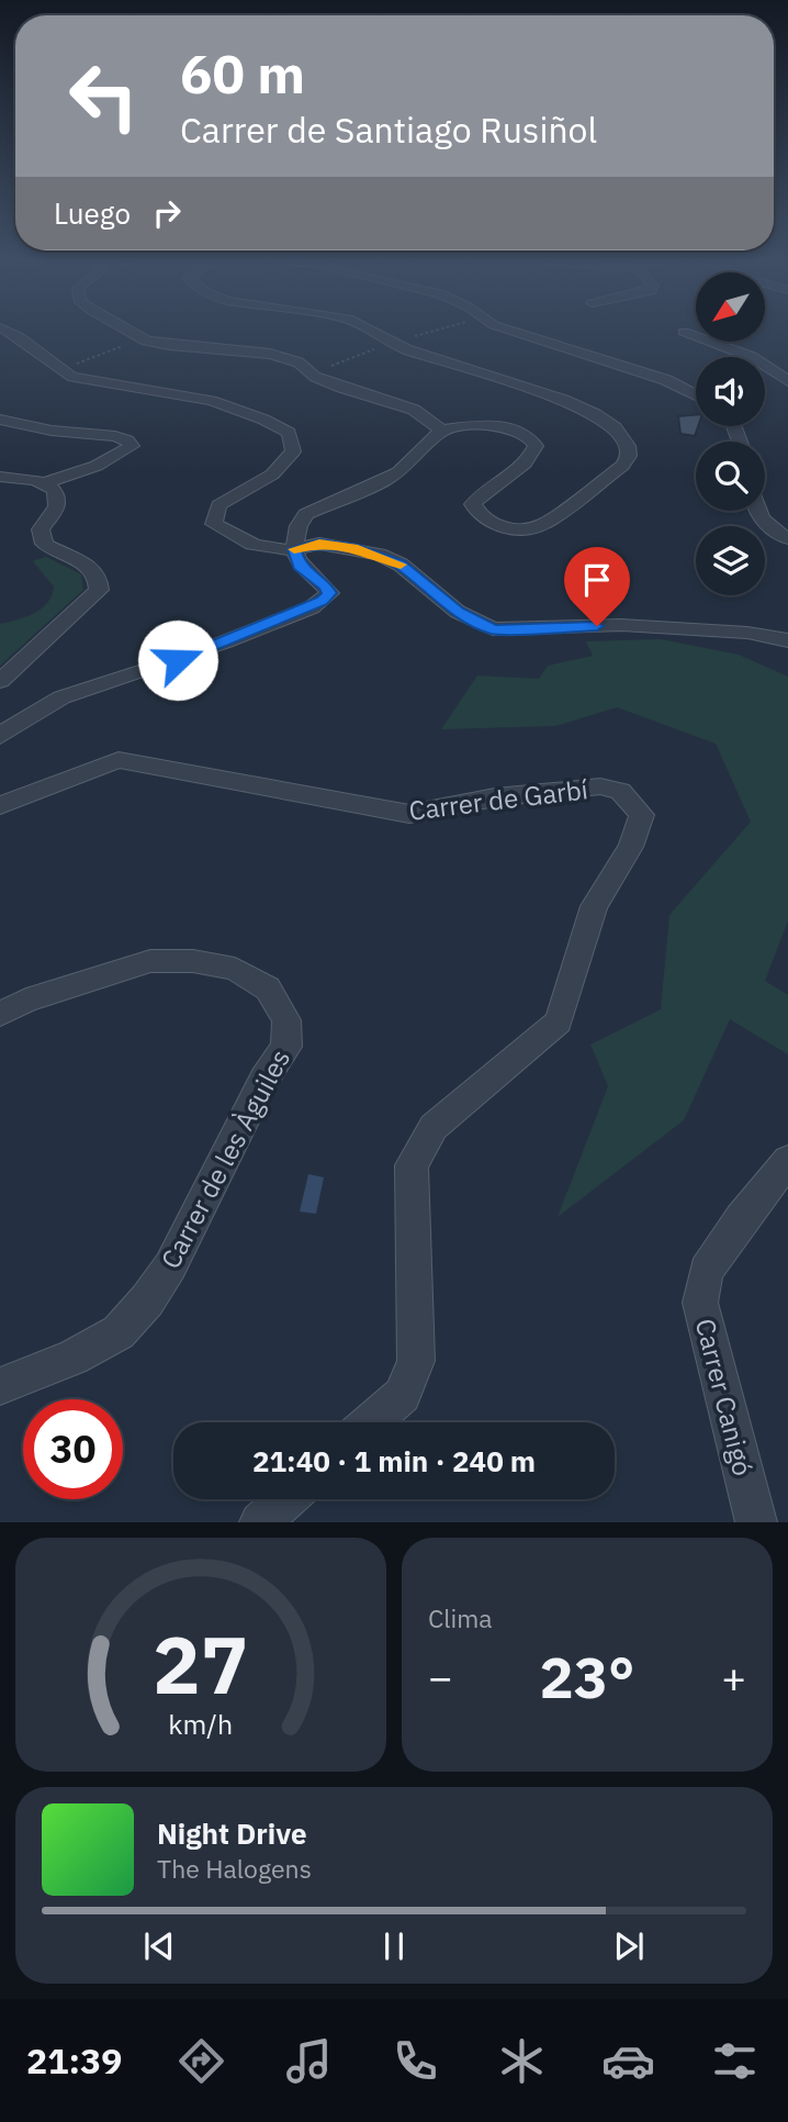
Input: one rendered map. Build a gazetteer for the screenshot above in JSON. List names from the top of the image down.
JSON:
{
  "streets": {
    "street": ["Carrer de Garbí", "Carrer de les Àguiles", "Carrer Canigó"]
  },
  "north": "bottom left",
  "page": {
    "turn": ["60 m", "Carrer de Santiago Rusiñol"],
    "then": "Luego",
    "limit": "30",
    "trip": "21:40 · 1 min · 240 m",
    "tile": "Clima",
    "heat": ["−", "23°", "+"],
    "song": ["Night Drive", "The Halogens"],
    "tabs": "21:39",
    "gauge": ["27", "km/h"]
  }
}
